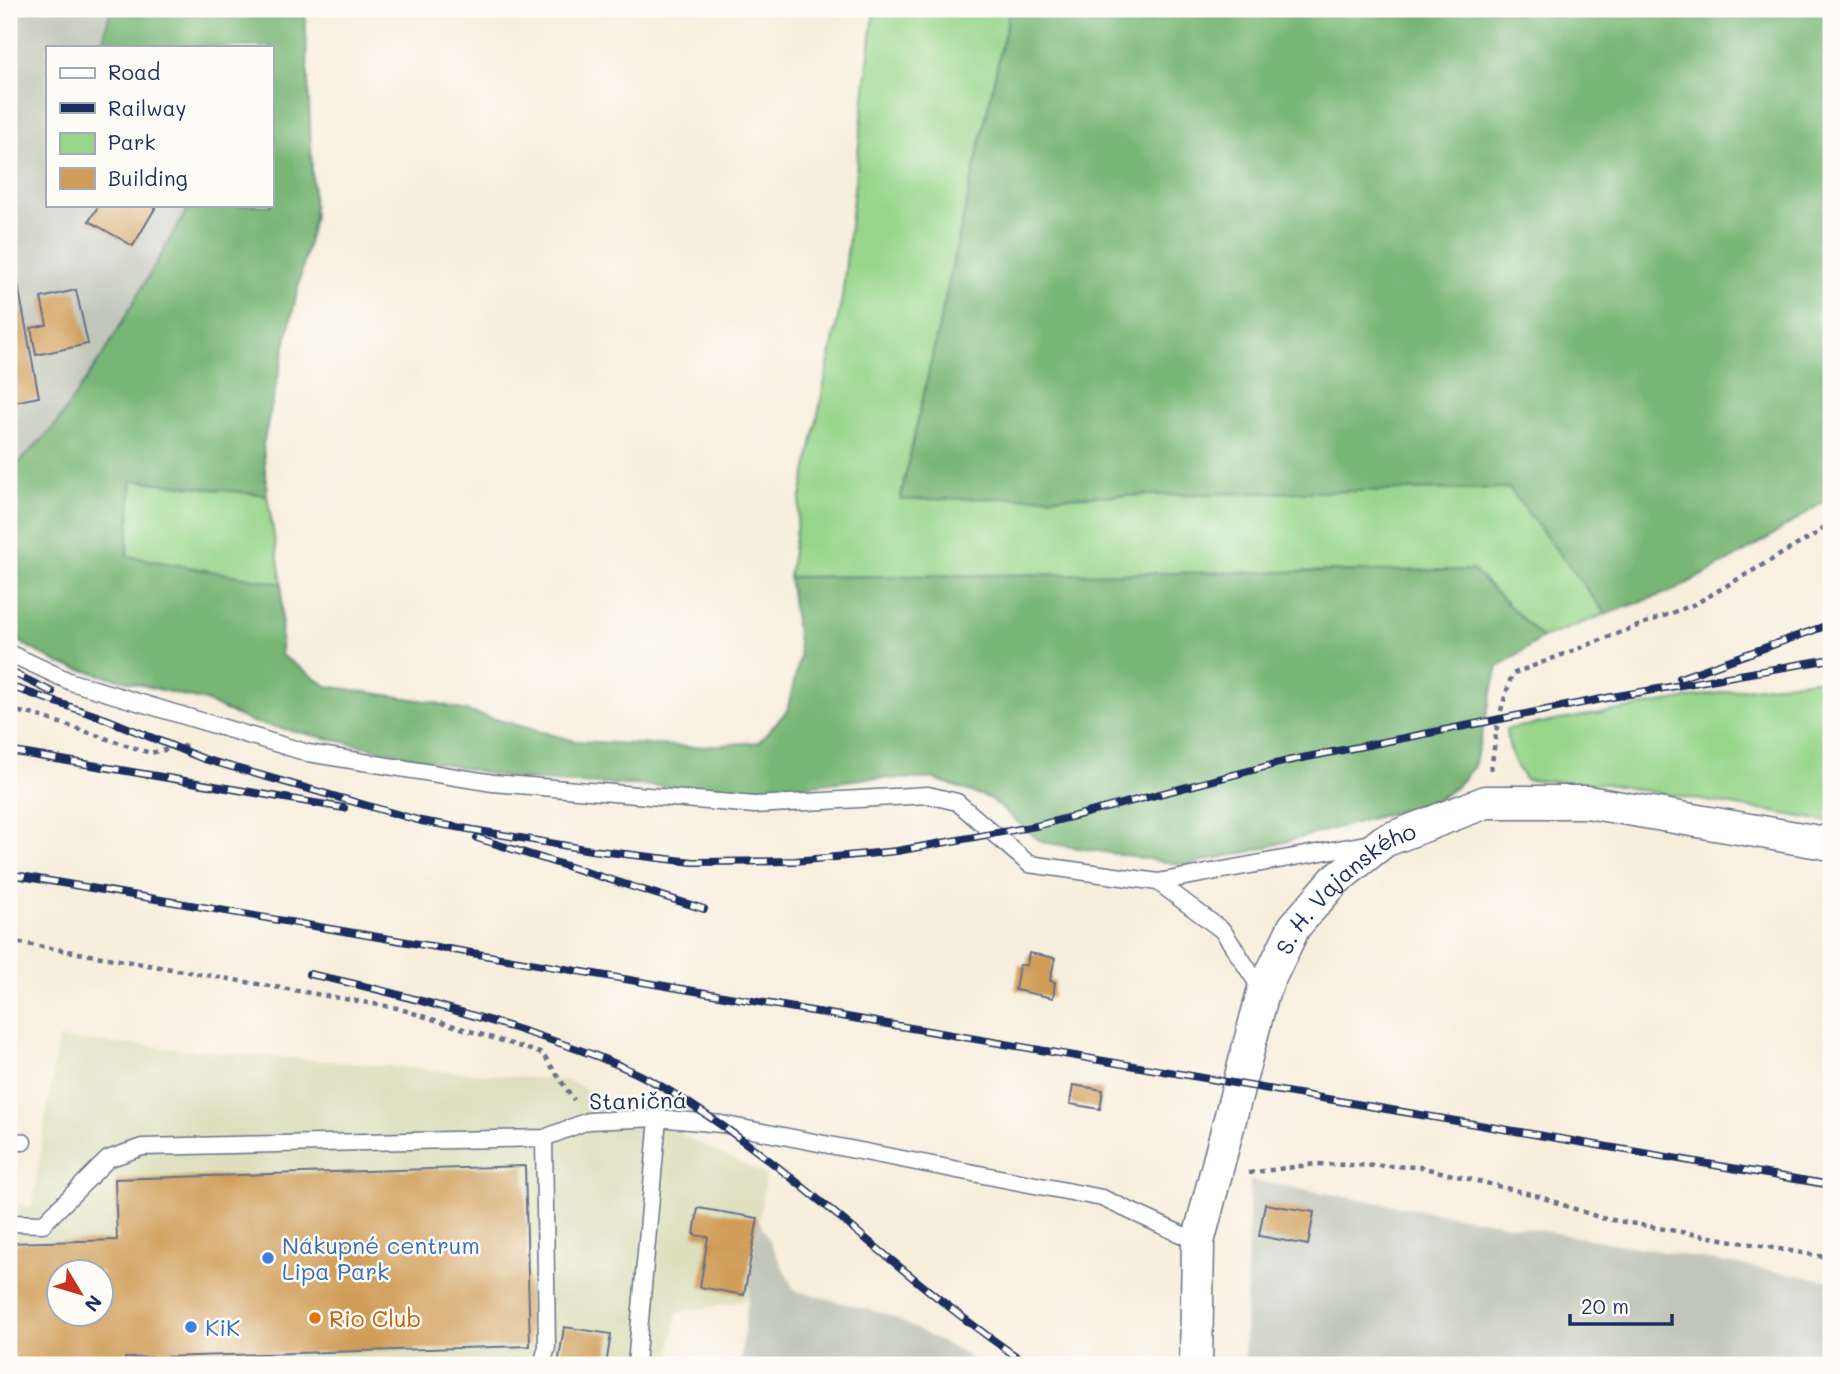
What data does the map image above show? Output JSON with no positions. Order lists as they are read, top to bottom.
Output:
{
  "streets": {
    "street": ["S. H. Vajanského"],
    "lane": ["Staničná"]
  },
  "crossings": [
    ["S. H. Vajanského", "Staničná"]
  ],
  "places": ["Nákupné centrum Lipa Park", "Rio Club", "KiK"],
  "legend": [
    "Road",
    "Railway",
    "Park",
    "Building"
  ],
  "scale_bar": "20 m",
  "north": "bottom right"
}
